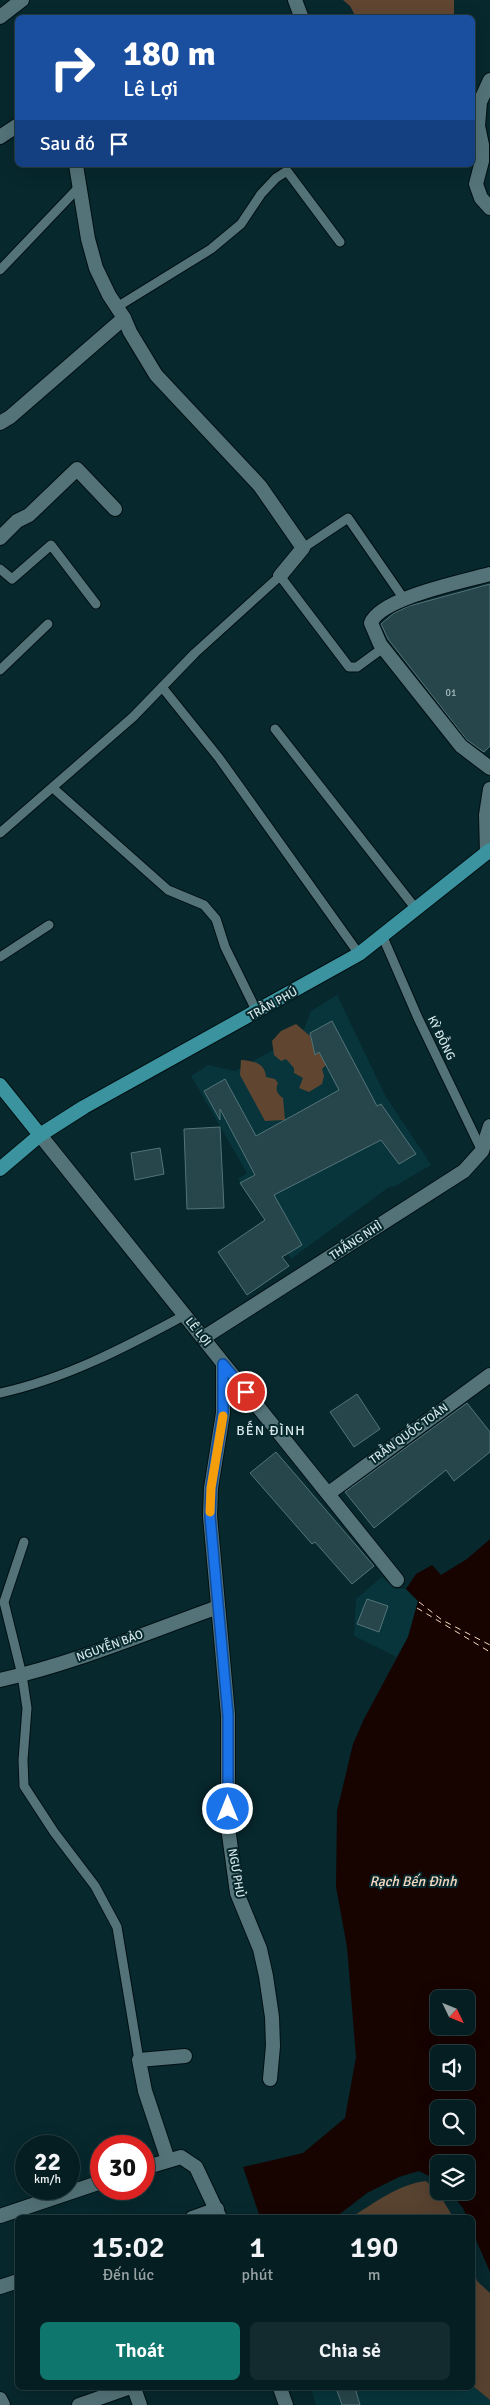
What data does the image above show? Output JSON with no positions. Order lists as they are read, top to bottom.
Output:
{
  "streets": {
    "main road": ["TRẦN PHÚ", "LÊ LỢI"],
    "street": [
      "THẮNG NHÌ",
      "TRẦN QUỐC TOẢN",
      "NGUYỄN BẢO",
      "NGƯ PHỦ"
    ],
    "lane": ["KỲ ĐỒNG"]
  },
  "crossings": [
    ["TRẦN PHÚ", "KỲ ĐỒNG"],
    ["TRẦN PHÚ", "LÊ LỢI"],
    ["KỲ ĐỒNG", "THẮNG NHÌ"],
    ["THẮNG NHÌ", "LÊ LỢI"],
    ["LÊ LỢI", "TRẦN QUỐC TOẢN"],
    ["LÊ LỢI", "NGƯ PHỦ"],
    ["NGUYỄN BẢO", "NGƯ PHỦ"]
  ],
  "districts": ["BẾN ĐÌNH"],
  "water": ["Rạch Bến Đình"],
  "house_numbers": ["01"],
  "north": "bottom right",
  "page": {
    "turn": ["180 m", "Lê Lợi"],
    "then": "Sau đó",
    "speed": "22 km/h",
    "limit": "30",
    "eta": [
      "15:02",
      "Đến lúc",
      "1",
      "phút",
      "190",
      "m"
    ],
    "buttons": ["Thoát", "Chia sẻ"]
  }
}
